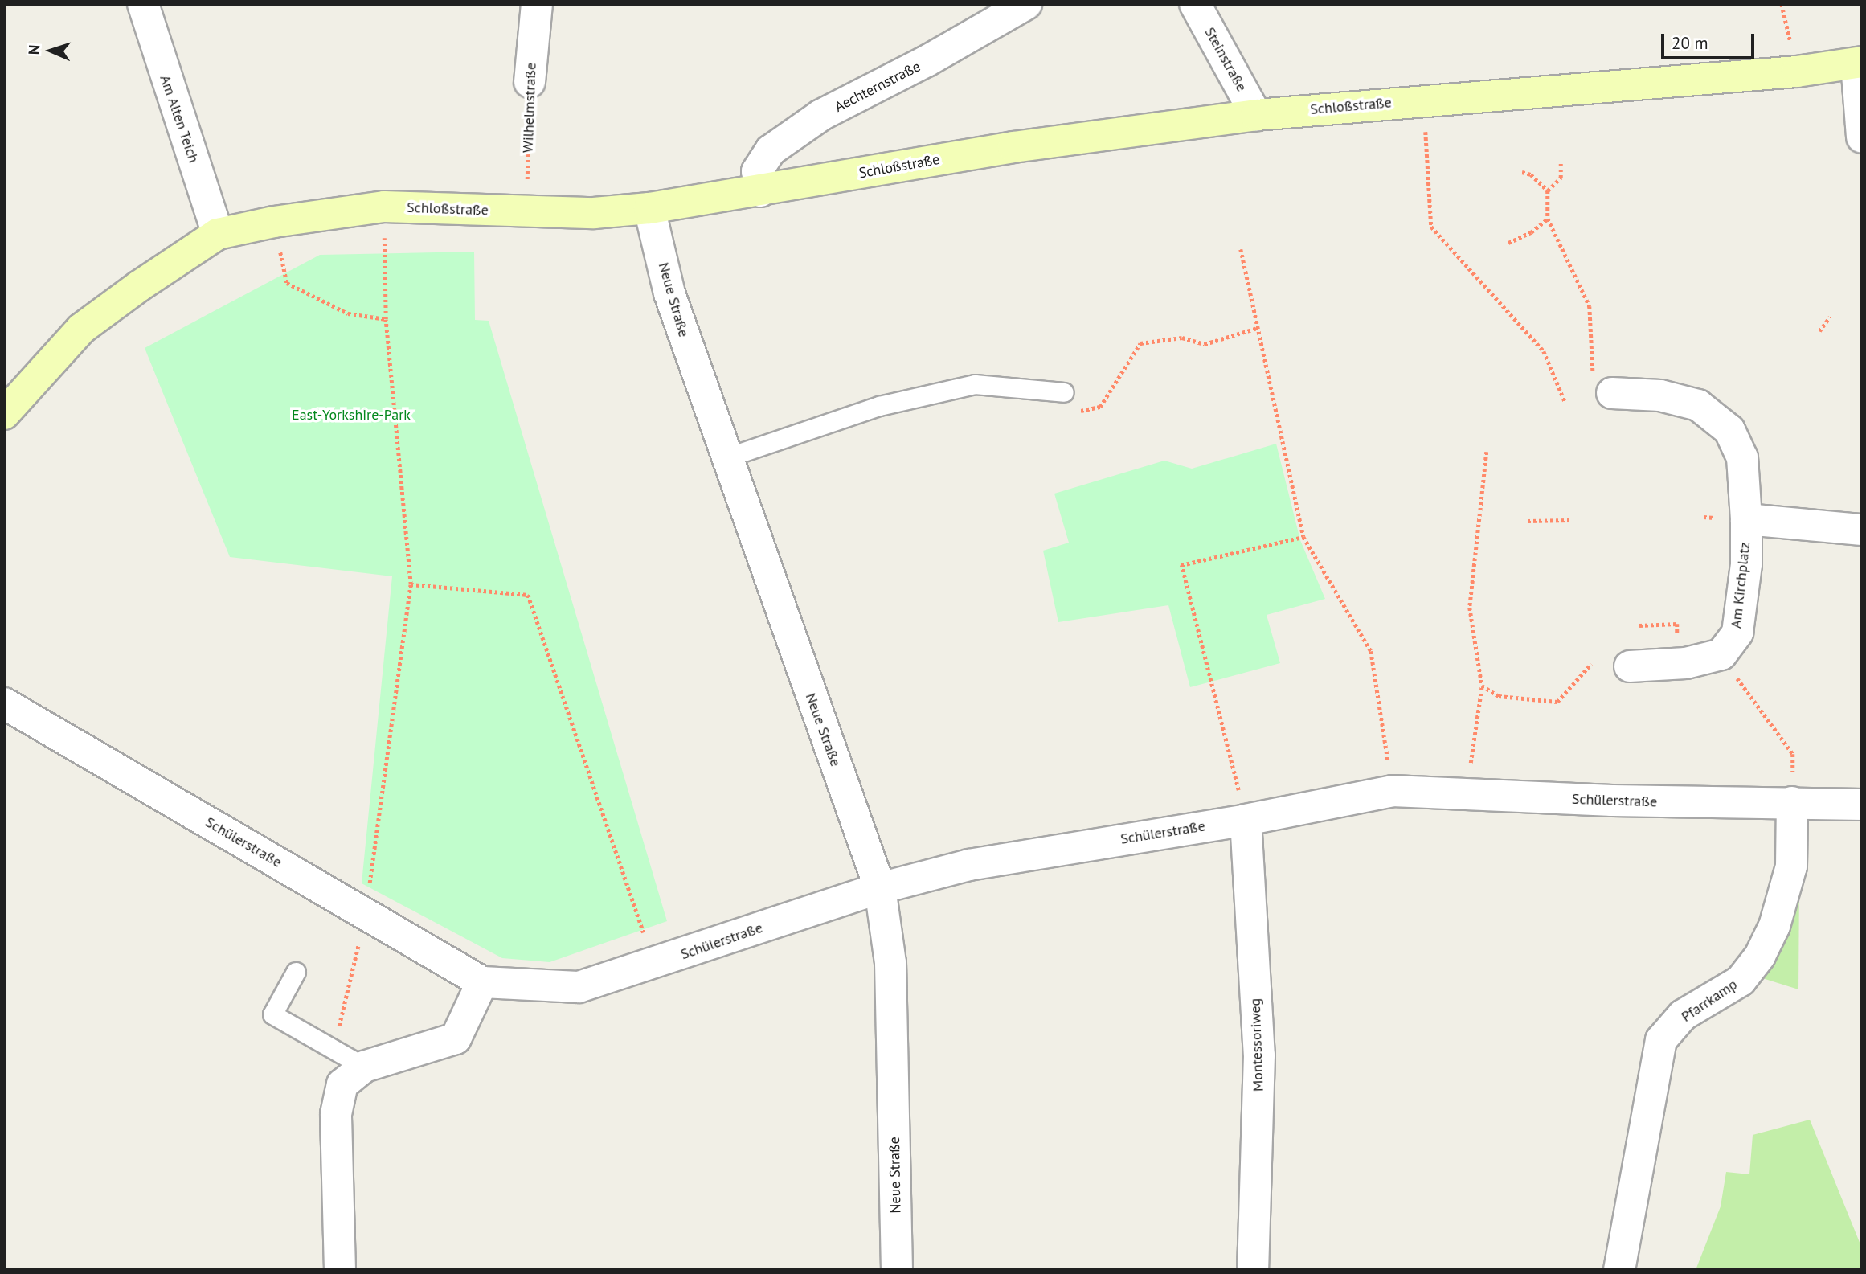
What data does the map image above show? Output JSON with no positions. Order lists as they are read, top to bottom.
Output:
{
  "streets": {
    "street": [
      "Steinstraße",
      "Aechternstraße",
      "Schloßstraße",
      "Wilhelmstraße",
      "Am Alten Teich",
      "Neue Straße",
      "Am Kirchplatz",
      "Schülerstraße",
      "Pfarrkamp",
      "Montessoriweg"
    ]
  },
  "crossings": [
    ["Steinstraße", "Schloßstraße"],
    ["Aechternstraße", "Schloßstraße"],
    ["Schloßstraße", "Wilhelmstraße"],
    ["Schloßstraße", "Am Alten Teich"],
    ["Schloßstraße", "Neue Straße"],
    ["Neue Straße", "Schülerstraße"],
    ["Schülerstraße", "Pfarrkamp"],
    ["Schülerstraße", "Montessoriweg"]
  ],
  "parks": ["East-Yorkshire-Park"],
  "scale_bar": "20 m",
  "north": "left"
}
